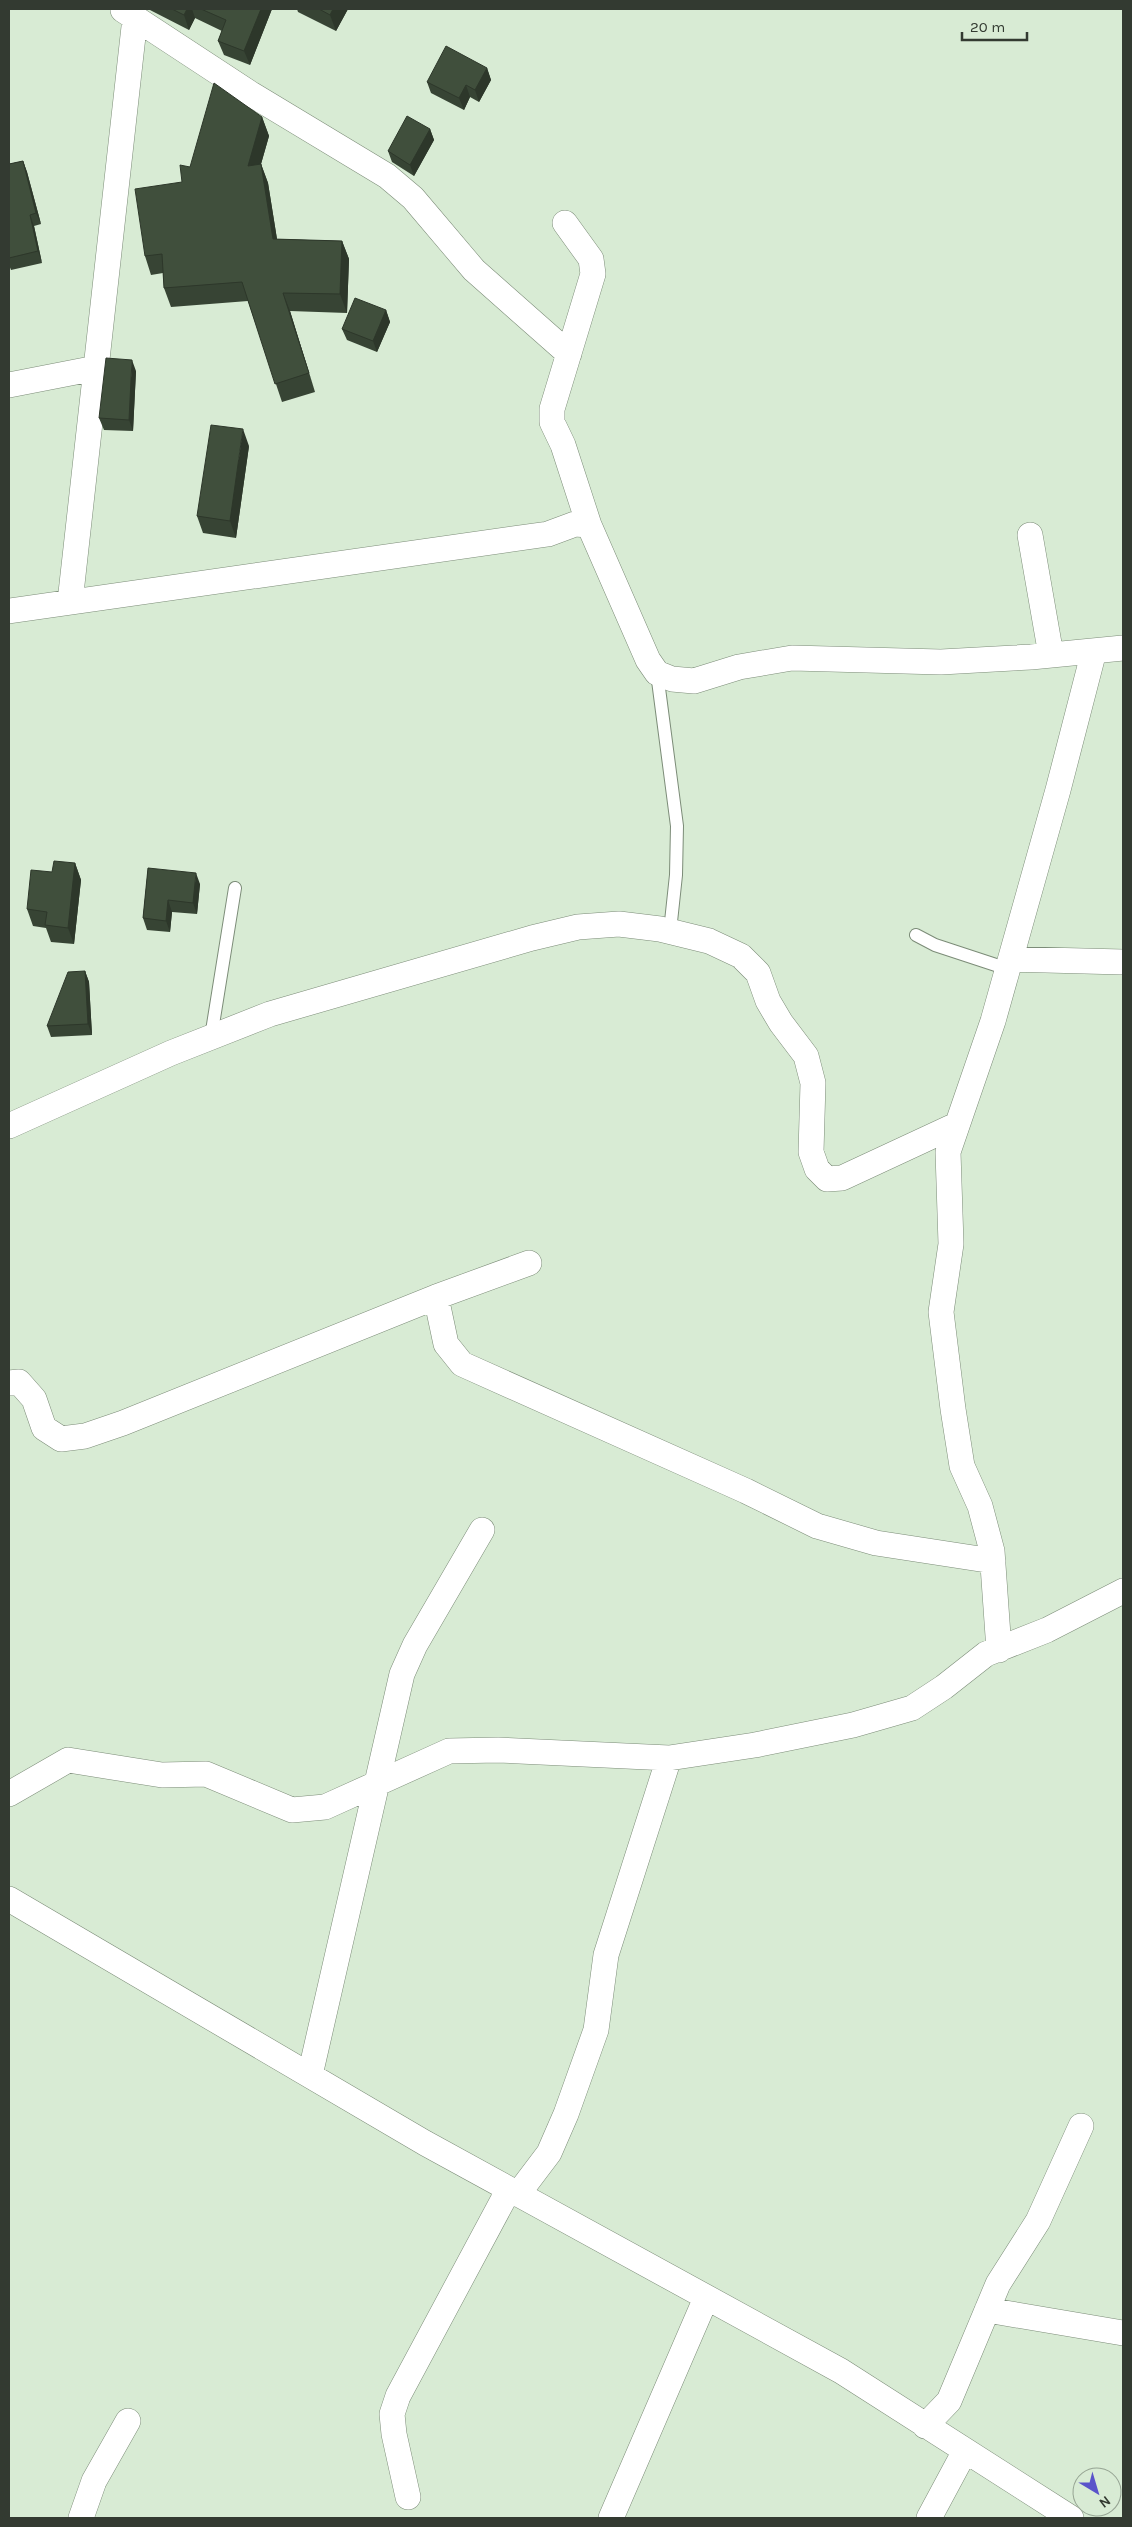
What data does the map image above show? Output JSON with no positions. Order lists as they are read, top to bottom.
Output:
{
  "scale_bar": "20 m",
  "north": "bottom right"
}
